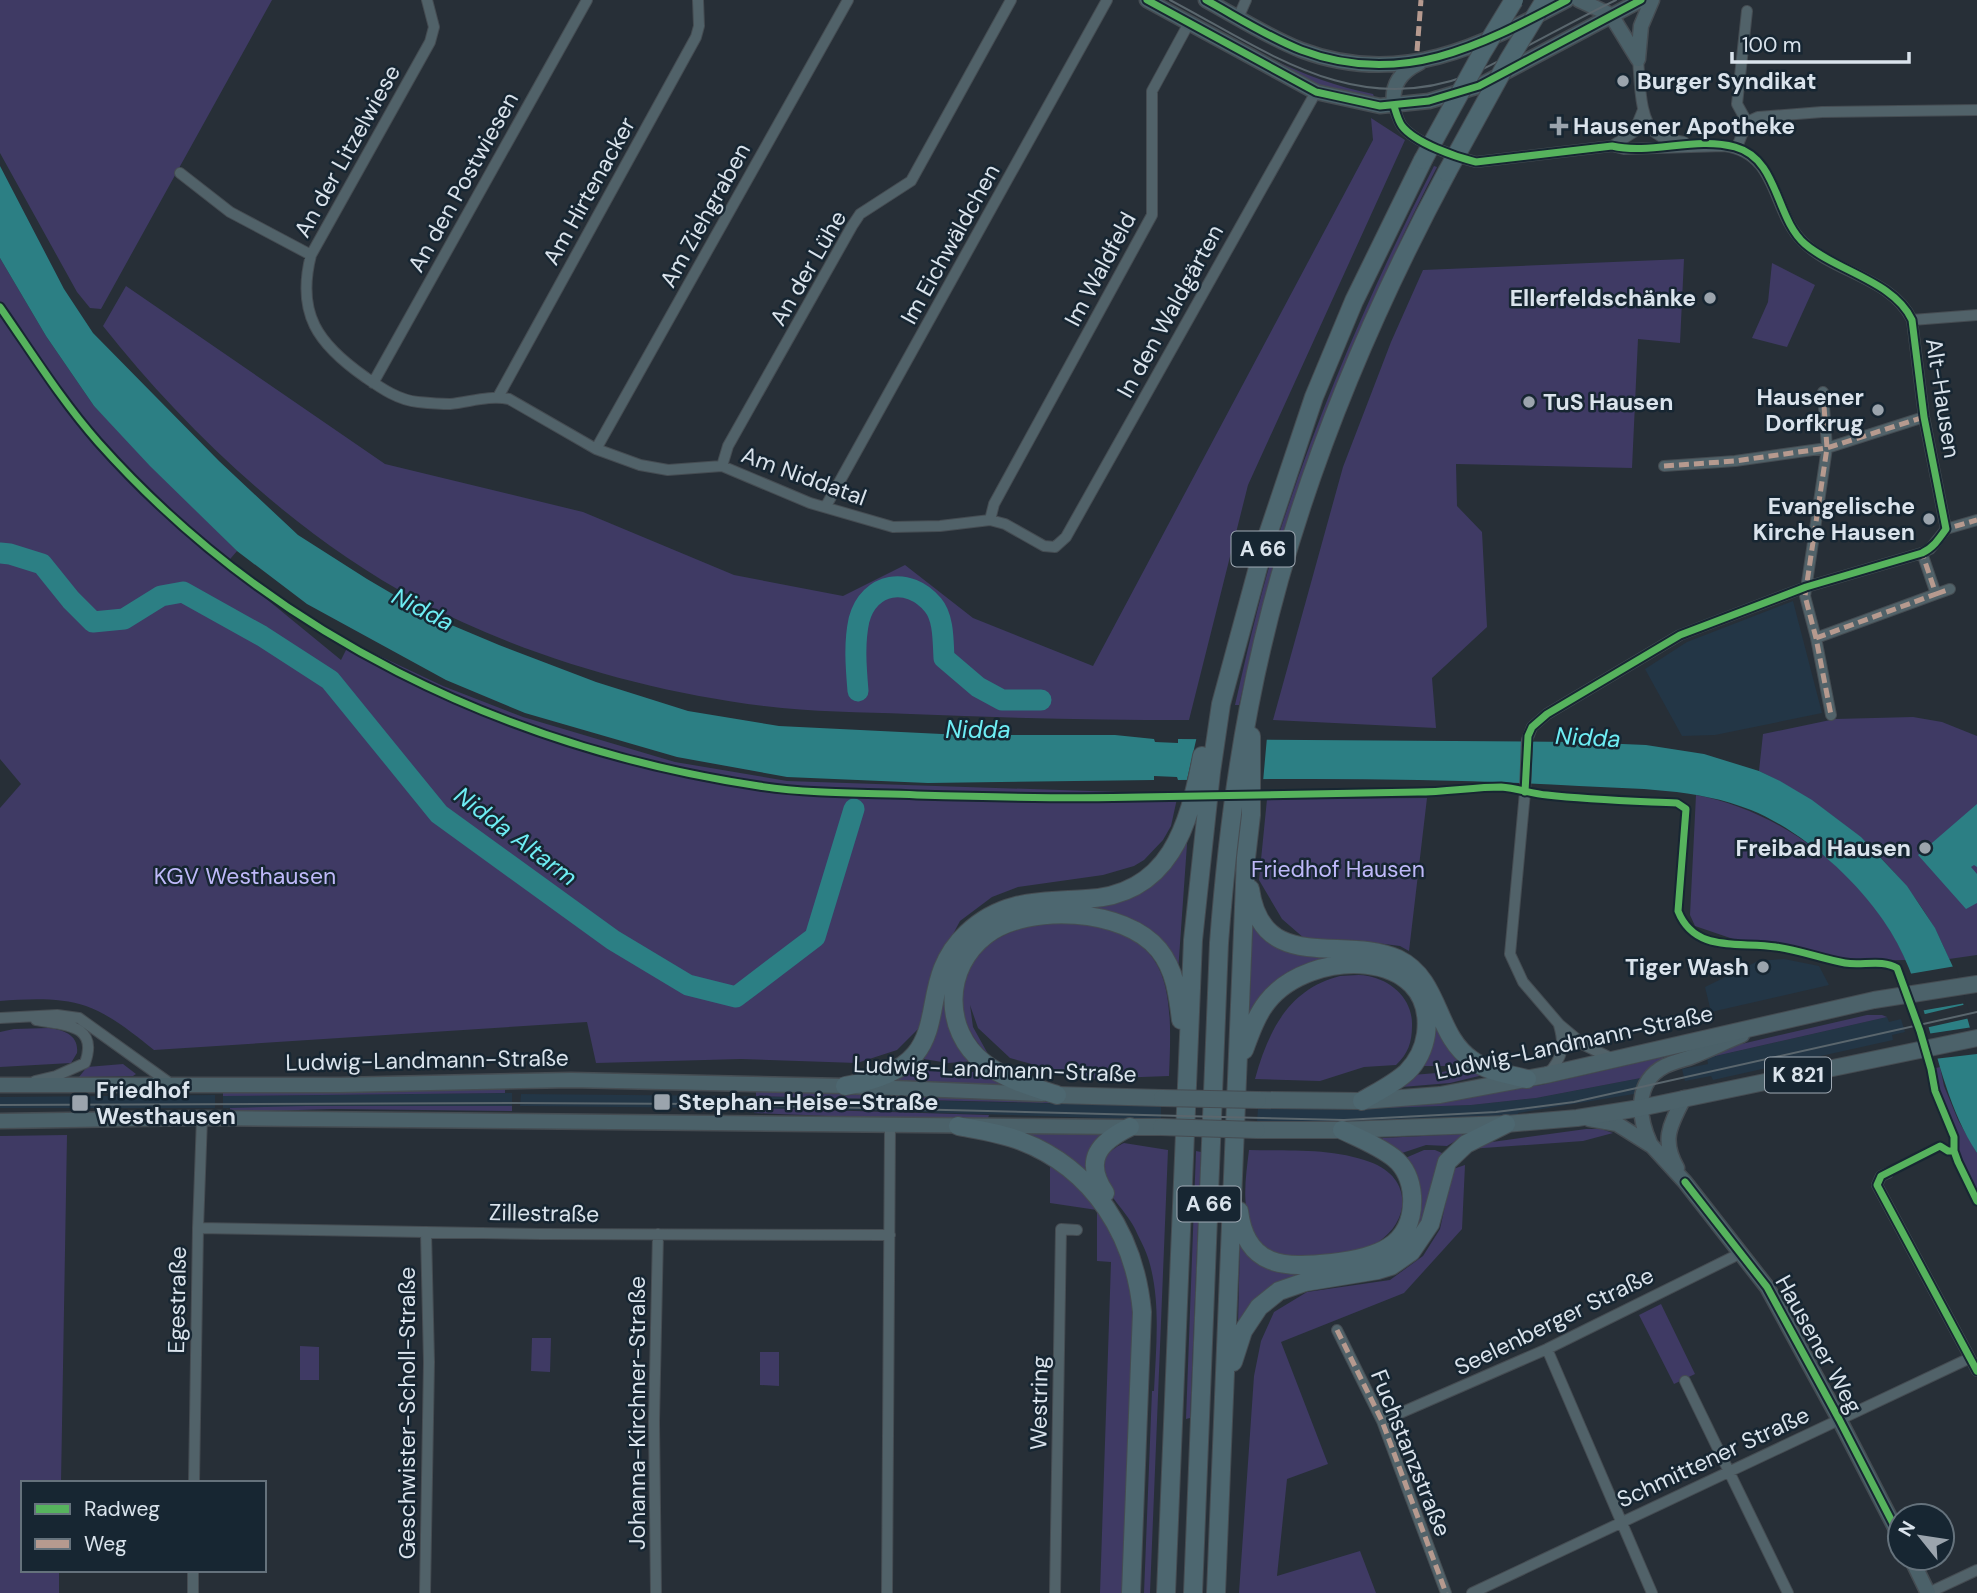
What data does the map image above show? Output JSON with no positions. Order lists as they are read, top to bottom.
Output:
{
  "streets": {
    "highway": ["A 66"],
    "main road": ["Ludwig-Landmann-Straße", "K 821", "Hausener Weg"],
    "street": [
      "An der Litzelwiese",
      "An den Postwiesen",
      "Am Hirtenacker",
      "Am Ziehgraben",
      "Im Eichwäldchen",
      "An der Lühe",
      "Im Waldfeld",
      "In den Waldgärten",
      "Alt-Hausen",
      "Am Niddatal",
      "Zillestraße",
      "Egestraße",
      "Seelenberger Straße",
      "Westring",
      "Geschwister-Scholl-Straße",
      "Johanna-Kirchner-Straße",
      "Fuchstanzstraße",
      "Schmittener Straße"
    ]
  },
  "crossings": [
    ["Am Hirtenacker", "Am Niddatal"],
    ["Am Ziehgraben", "Am Niddatal"],
    ["Im Eichwäldchen", "Am Niddatal"],
    ["An der Lühe", "Am Niddatal"],
    ["Im Waldfeld", "Am Niddatal"],
    ["In den Waldgärten", "Am Niddatal"],
    ["K 821", "Egestraße"],
    ["Zillestraße", "Egestraße"],
    ["Zillestraße", "Geschwister-Scholl-Straße"],
    ["Zillestraße", "Johanna-Kirchner-Straße"],
    ["Seelenberger Straße", "Hausener Weg"],
    ["Seelenberger Straße", "Fuchstanzstraße"],
    ["Hausener Weg", "Schmittener Straße"]
  ],
  "water": ["Nidda", "Nidda Altarm"],
  "parks": ["Friedhof Hausen", "KGV Westhausen"],
  "places": {
    "other": [
      "Burger Syndikat",
      "Ellerfeldschänke",
      "TuS Hausen",
      "Hausener Dorfkrug",
      "Evangelische Kirche Hausen",
      "Freibad Hausen",
      "Tiger Wash"
    ],
    "health": ["Hausener Apotheke"],
    "transit": ["Stephan-Heise-Straße", "Friedhof Westhausen"]
  },
  "legend": ["Radweg", "Weg"],
  "scale_bar": "100 m",
  "north": "top left"
}
